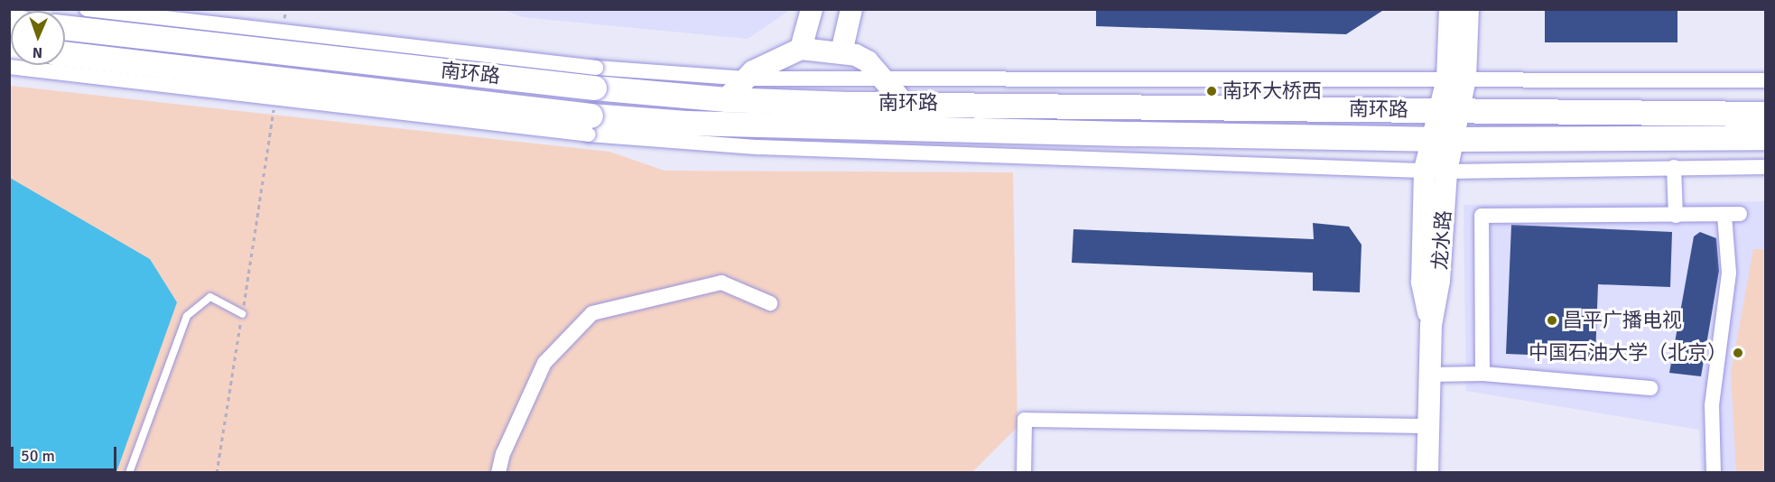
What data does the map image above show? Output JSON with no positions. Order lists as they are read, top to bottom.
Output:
{
  "streets": {
    "main road": ["南环路"],
    "street": ["龙水路"]
  },
  "crossings": [
    ["南环路", "龙水路"]
  ],
  "places": ["南环大桥西", "昌平广播电视", "中国石油大学（北京）"],
  "scale_bar": "50 m",
  "north": "bottom"
}
